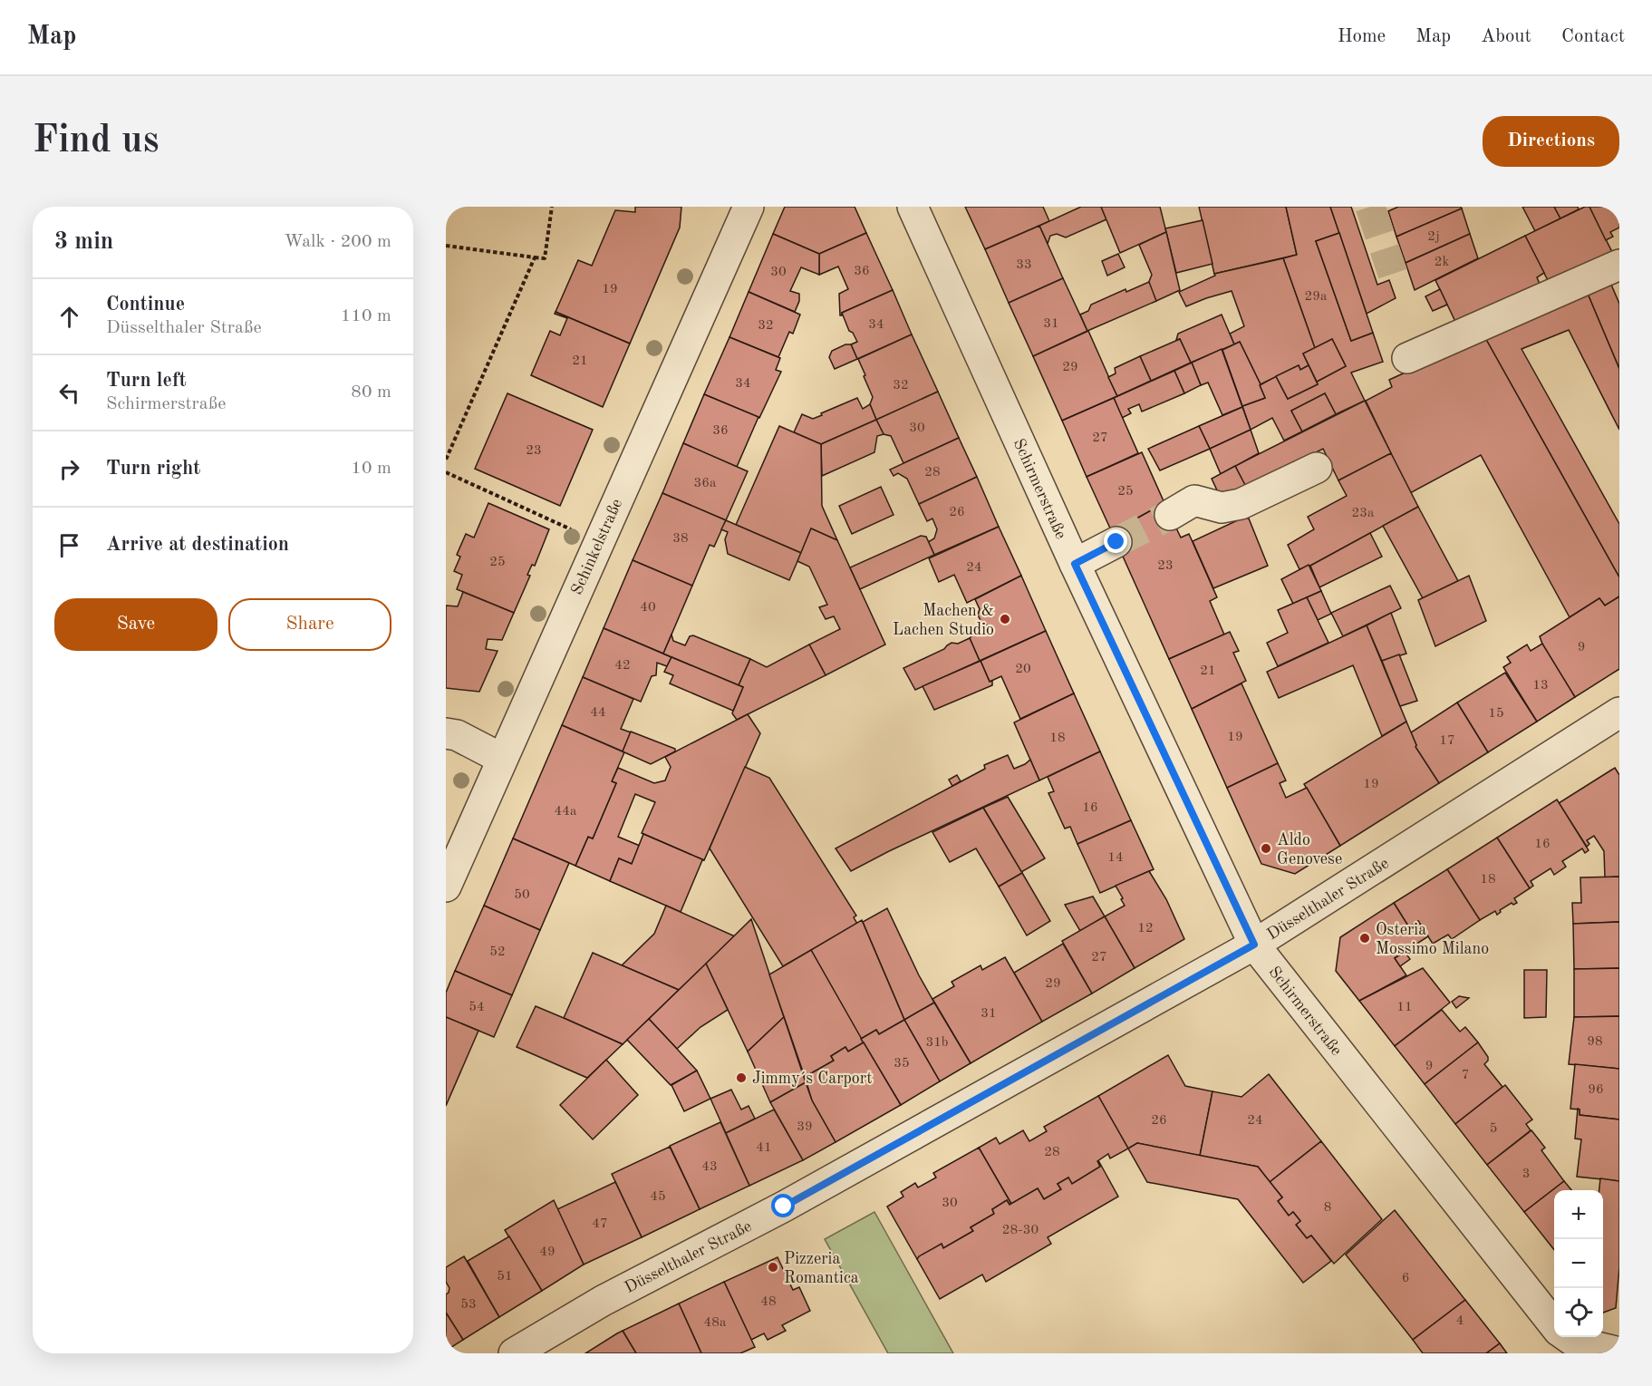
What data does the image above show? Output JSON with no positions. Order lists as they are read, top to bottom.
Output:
{
  "streets": {
    "street": ["Schirmerstraße", "Schinkelstraße", "Düsselthaler Straße"]
  },
  "crossings": [
    ["Schirmerstraße", "Düsselthaler Straße"]
  ],
  "places": [
    "Machen & Lachen Studio",
    "Aldo Genovese",
    "Osteria Mossimo Milano",
    "Jimmy´s Carport",
    "Pizzeria Romantica"
  ],
  "house_numbers": [
    "2j",
    "2k",
    "33",
    "36",
    "30",
    "19",
    "29a",
    "31",
    "34",
    "32",
    "21",
    "29",
    "34",
    "32",
    "30",
    "36",
    "27",
    "23",
    "28",
    "36a",
    "25",
    "26",
    "23a",
    "38",
    "25",
    "23",
    "24",
    "40",
    "9",
    "42",
    "20",
    "21",
    "13",
    "44",
    "15",
    "19",
    "18",
    "17",
    "19",
    "16",
    "44a",
    "16",
    "14",
    "18",
    "50",
    "12",
    "52",
    "27",
    "29",
    "54",
    "11",
    "31",
    "98",
    "31b",
    "35",
    "9",
    "7",
    "96",
    "26",
    "24",
    "39",
    "5",
    "41",
    "28",
    "43",
    "3",
    "45",
    "30",
    "8",
    "47",
    "28-30",
    "49",
    "51",
    "6",
    "48",
    "53",
    "4",
    "48a"
  ],
  "page": {
    "header": "Map",
    "nav": [
      "Home",
      "Map",
      "About",
      "Contact"
    ],
    "buttons": [
      "Directions",
      ["Save", "Share"]
    ],
    "title": "Find us",
    "heading": ["3 min", "Walk · 200 m"],
    "list": [
      ["Continue", "Düsselthaler Straße", "110 m"],
      ["Turn left", "Schirmerstraße", "80 m"],
      ["Turn right", "10 m"],
      "Arrive at destination"
    ],
    "map_buttons": ["+", "−"]
  }
}
